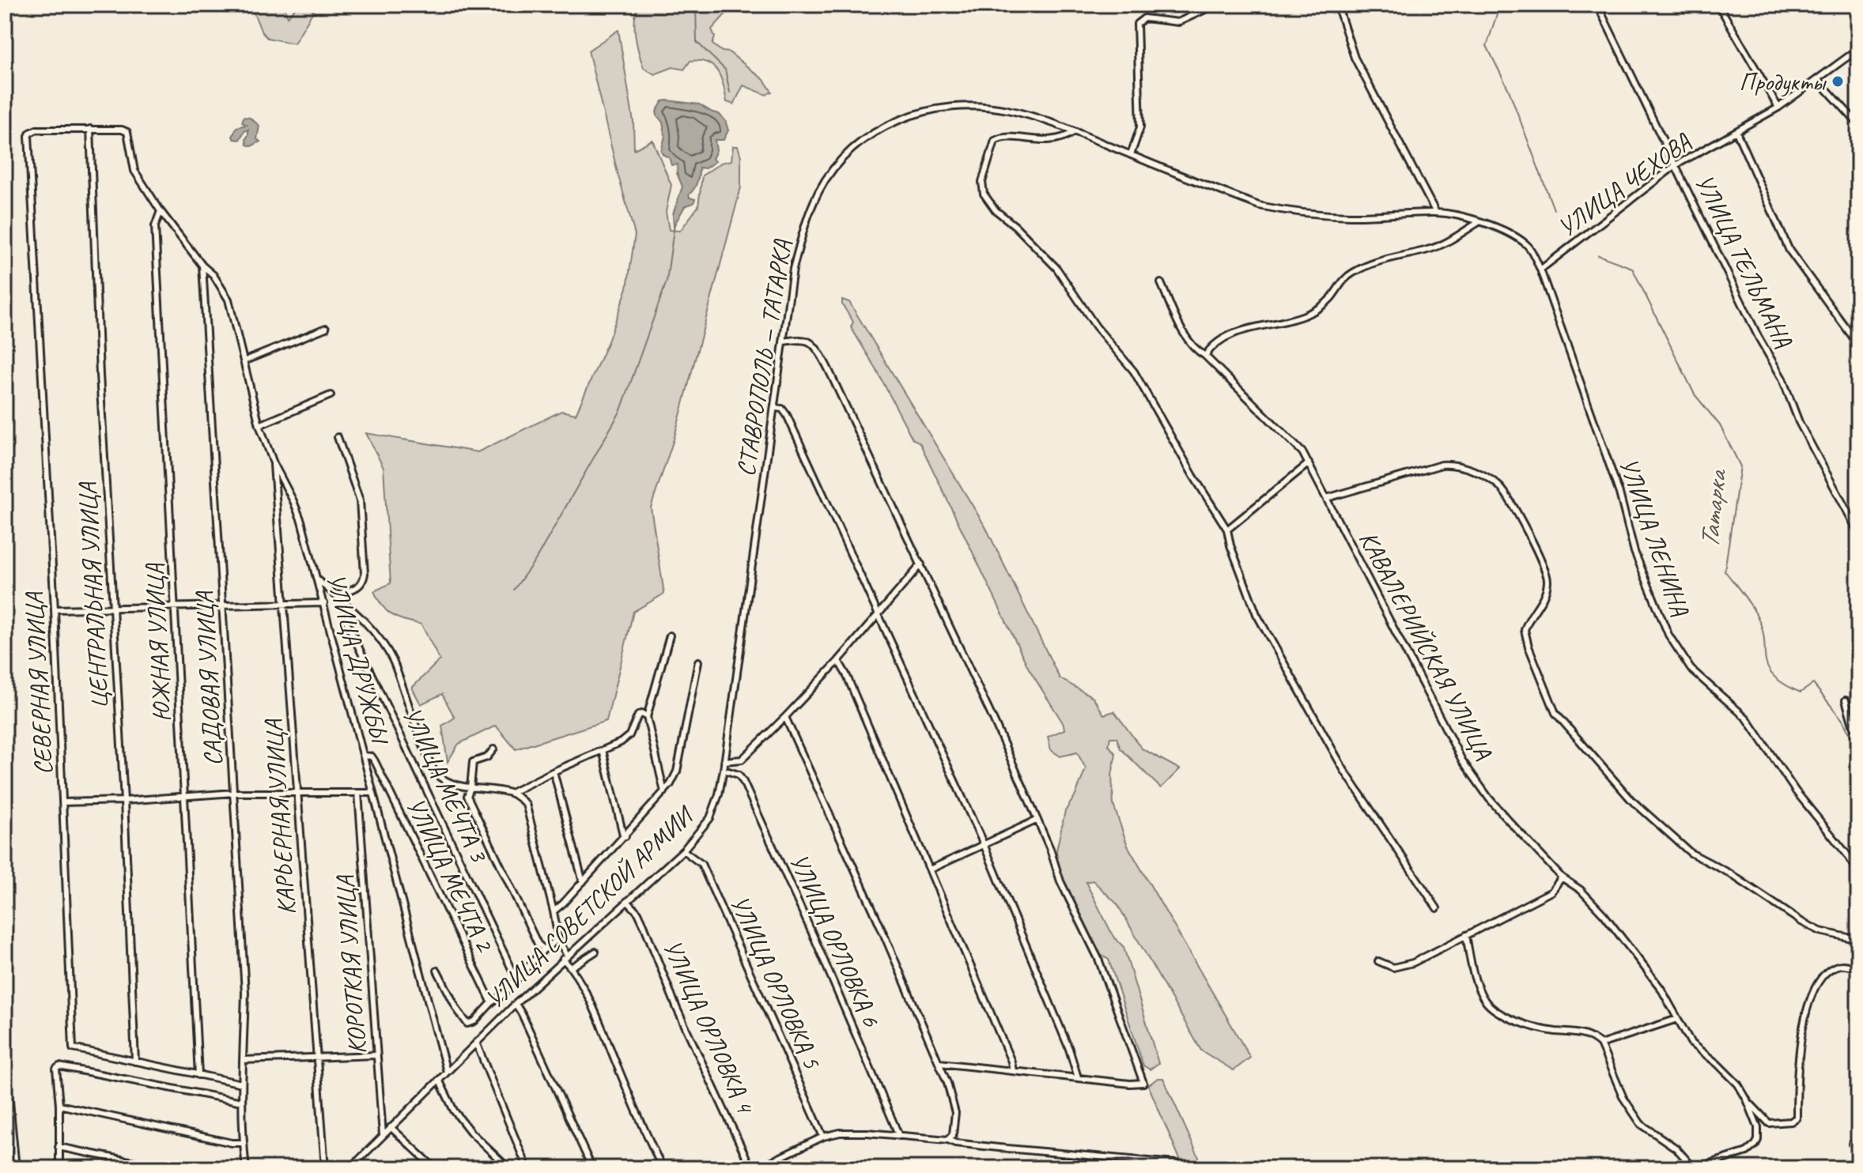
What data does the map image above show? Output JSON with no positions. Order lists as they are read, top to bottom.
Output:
{
  "streets": {
    "street": [
      "УЛИЦА ЧЕХОВА",
      "УЛИЦА ТЕЛЬМАНА",
      "СТАВРОПОЛЬ — ТАТАРКА",
      "УЛИЦА ЛЕНИНА",
      "ЦЕНТРАЛЬНАЯ УЛИЦА",
      "ЮЖНАЯ УЛИЦА",
      "КАВАЛЕРИЙСКАЯ УЛИЦА",
      "УЛИЦА ДРУЖБЫ",
      "САДОВАЯ УЛИЦА",
      "СЕВЕРНАЯ УЛИЦА",
      "УЛИЦА МЕЧТА 3",
      "КАРЬЕРНАЯ УЛИЦА",
      "УЛИЦА МЕЧТА 2",
      "УЛИЦА СОВЕТСКОЙ АРМИИ",
      "УЛИЦА ОРЛОВКА 6",
      "КОРОТКАЯ УЛИЦА",
      "УЛИЦА ОРЛОВКА 5",
      "УЛИЦА ОРЛОВКА 4"
    ]
  },
  "crossings": [
    ["УЛИЦА ЧЕХОВА", "УЛИЦА ТЕЛЬМАНА"],
    ["УЛИЦА ЧЕХОВА", "УЛИЦА ЛЕНИНА"],
    ["СТАВРОПОЛЬ — ТАТАРКА", "УЛИЦА ЛЕНИНА"],
    ["СТАВРОПОЛЬ — ТАТАРКА", "УЛИЦА СОВЕТСКОЙ АРМИИ"],
    ["ЦЕНТРАЛЬНАЯ УЛИЦА", "СЕВЕРНАЯ УЛИЦА"],
    ["ЮЖНАЯ УЛИЦА", "СЕВЕРНАЯ УЛИЦА"],
    ["УЛИЦА ДРУЖБЫ", "САДОВАЯ УЛИЦА"],
    ["УЛИЦА ДРУЖБЫ", "КАРЬЕРНАЯ УЛИЦА"],
    ["УЛИЦА ДРУЖБЫ", "УЛИЦА МЕЧТА 2"],
    ["УЛИЦА ДРУЖБЫ", "УЛИЦА СОВЕТСКОЙ АРМИИ"],
    ["САДОВАЯ УЛИЦА", "СЕВЕРНАЯ УЛИЦА"],
    ["УЛИЦА МЕЧТА 3", "УЛИЦА МЕЧТА 2"],
    ["УЛИЦА СОВЕТСКОЙ АРМИИ", "КОРОТКАЯ УЛИЦА"],
    ["УЛИЦА СОВЕТСКОЙ АРМИИ", "УЛИЦА ОРЛОВКА 5"],
    ["УЛИЦА СОВЕТСКОЙ АРМИИ", "УЛИЦА ОРЛОВКА 4"]
  ],
  "water": ["Татарка"],
  "places": ["Продукты"]
}
